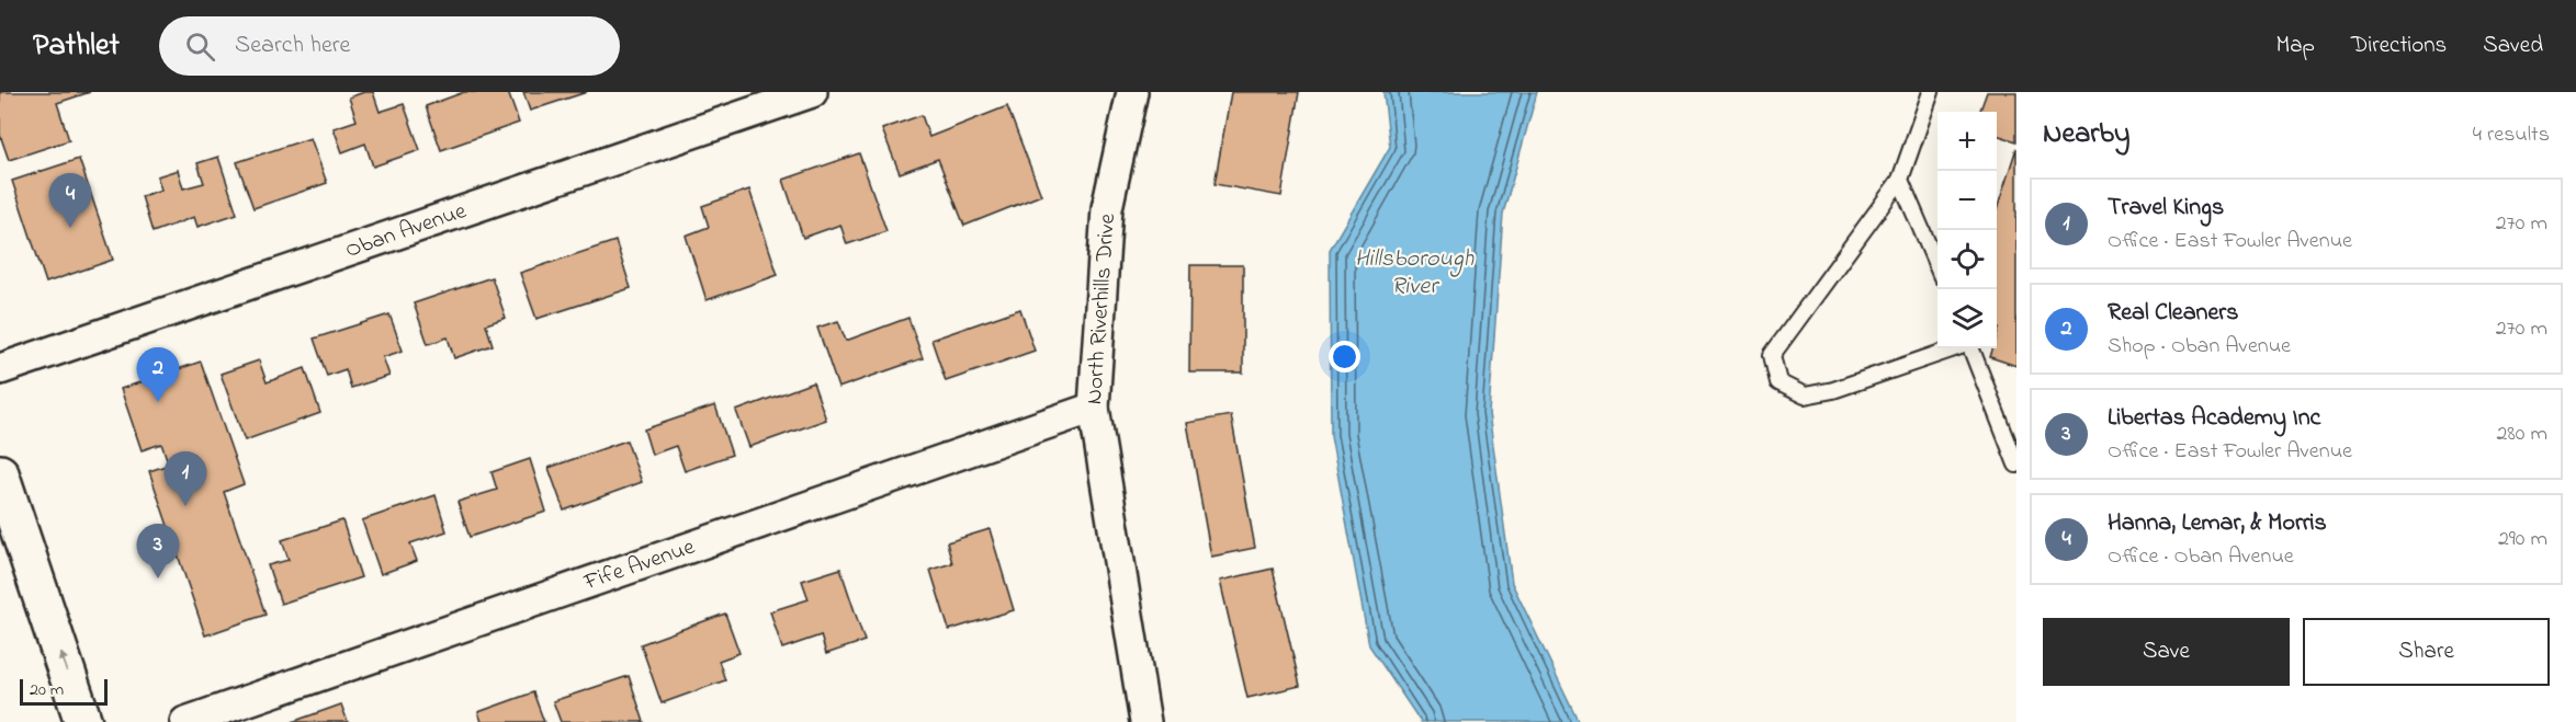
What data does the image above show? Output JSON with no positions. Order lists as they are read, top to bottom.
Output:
{
  "streets": {
    "street": ["Oban Avenue", "North Riverhills Drive", "Fife Avenue"]
  },
  "crossings": [
    ["North Riverhills Drive", "Fife Avenue"]
  ],
  "water": ["Hillsborough River"],
  "scale_bar": "20 m",
  "page": {
    "header": "Pathlet",
    "search": "Search here",
    "nav": ["Map", "Directions", "Saved"],
    "heading": ["Nearby", "4 results"],
    "map_buttons": ["+", "−"],
    "pins": [
      "4",
      "2",
      "1",
      "3"
    ],
    "list": [
      {
        "mark": "1",
        "name": "Travel Kings",
        "note": "Office · East Fowler Avenue",
        "value": "270 m"
      },
      {
        "mark": "2",
        "name": "Real Cleaners",
        "note": "Shop · Oban Avenue",
        "value": "270 m"
      },
      {
        "mark": "3",
        "name": "Libertas Academy Inc",
        "note": "Office · East Fowler Avenue",
        "value": "280 m"
      },
      {
        "mark": "4",
        "name": "Hanna, Lemar, & Morris",
        "note": "Office · Oban Avenue",
        "value": "290 m"
      }
    ],
    "buttons": ["Save", "Share"],
    "scale": "20 m"
  }
}
